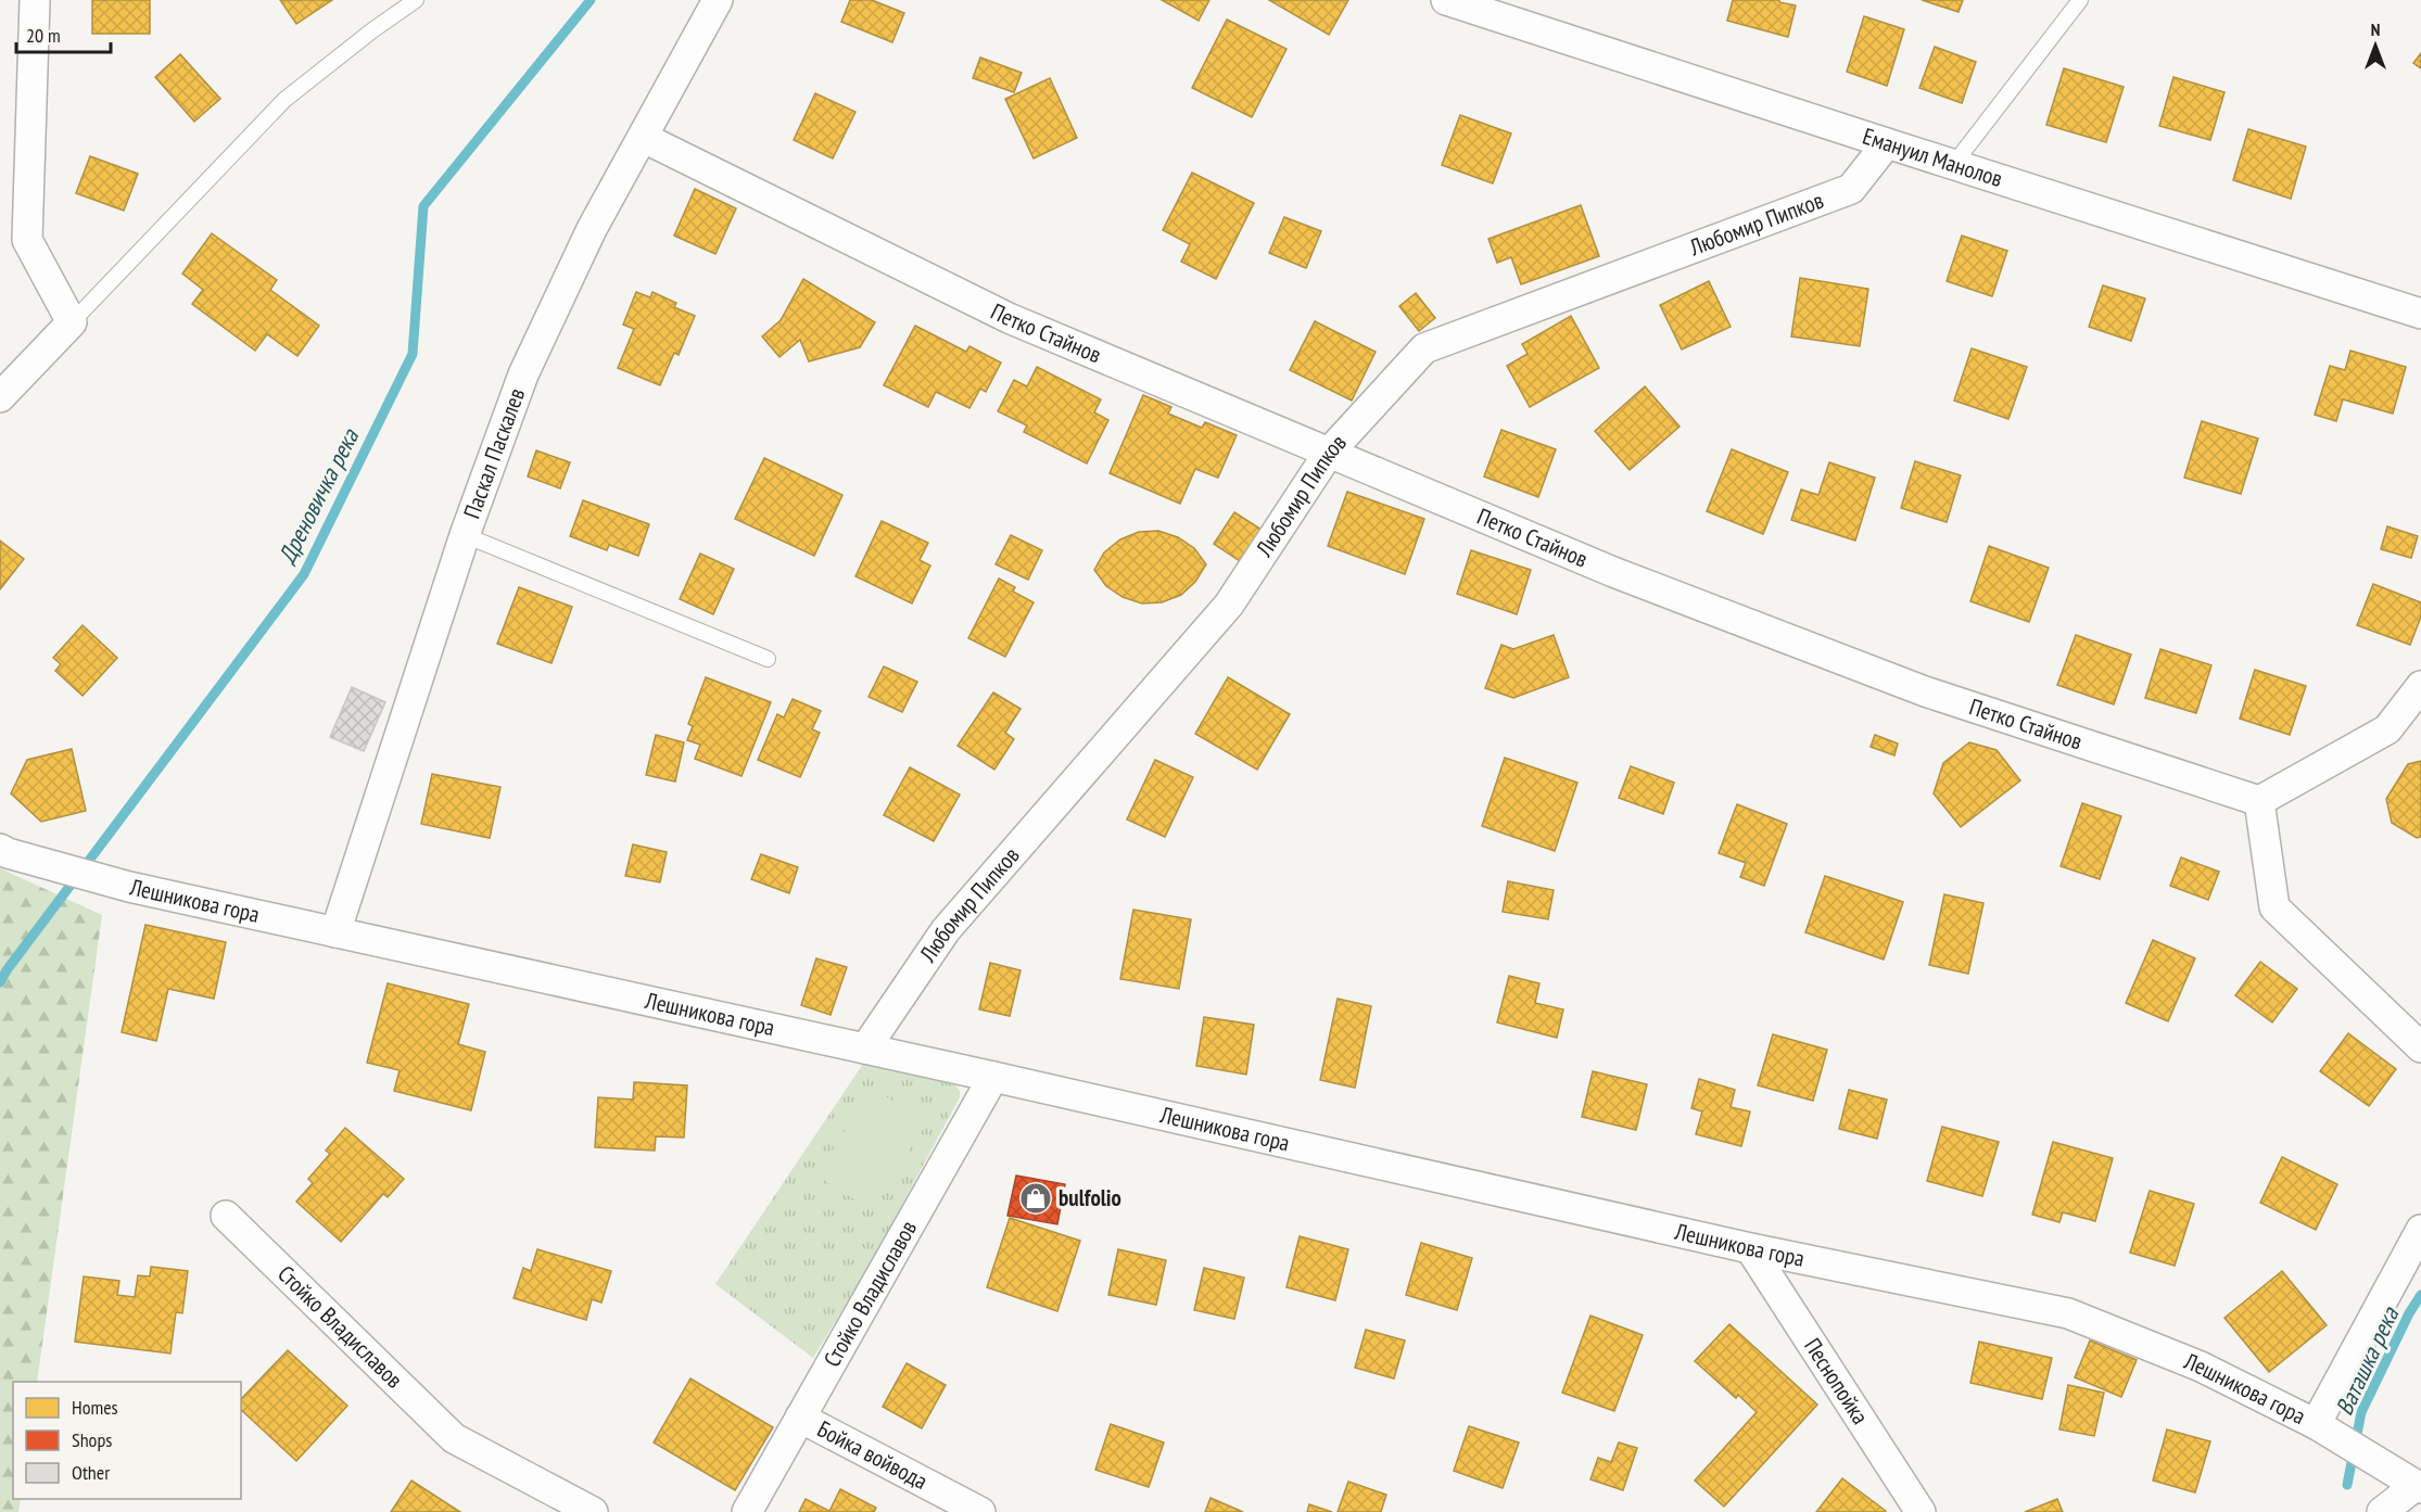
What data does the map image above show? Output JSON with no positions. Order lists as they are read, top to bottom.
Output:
{
  "streets": {
    "street": [
      "Емануил Манолов",
      "Любомир Пипков",
      "Петко Стайнов",
      "Паскал Паскалев",
      "Лешникова гора",
      "Стойко Владиславов",
      "Песнопойка",
      "Бойка войвода"
    ]
  },
  "crossings": [
    ["Емануил Манолов", "Любомир Пипков"],
    ["Любомир Пипков", "Петко Стайнов"],
    ["Любомир Пипков", "Лешникова гора"],
    ["Петко Стайнов", "Паскал Паскалев"],
    ["Паскал Паскалев", "Лешникова гора"],
    ["Лешникова гора", "Стойко Владиславов"],
    ["Лешникова гора", "Песнопойка"],
    ["Стойко Владиславов", "Бойка войвода"]
  ],
  "water": ["Дреновичка река", "Ваташка река"],
  "places": {
    "shop": ["bulfolio"]
  },
  "legend": ["Homes", "Shops", "Other"],
  "scale_bar": "20 m",
  "north": "top"
}
